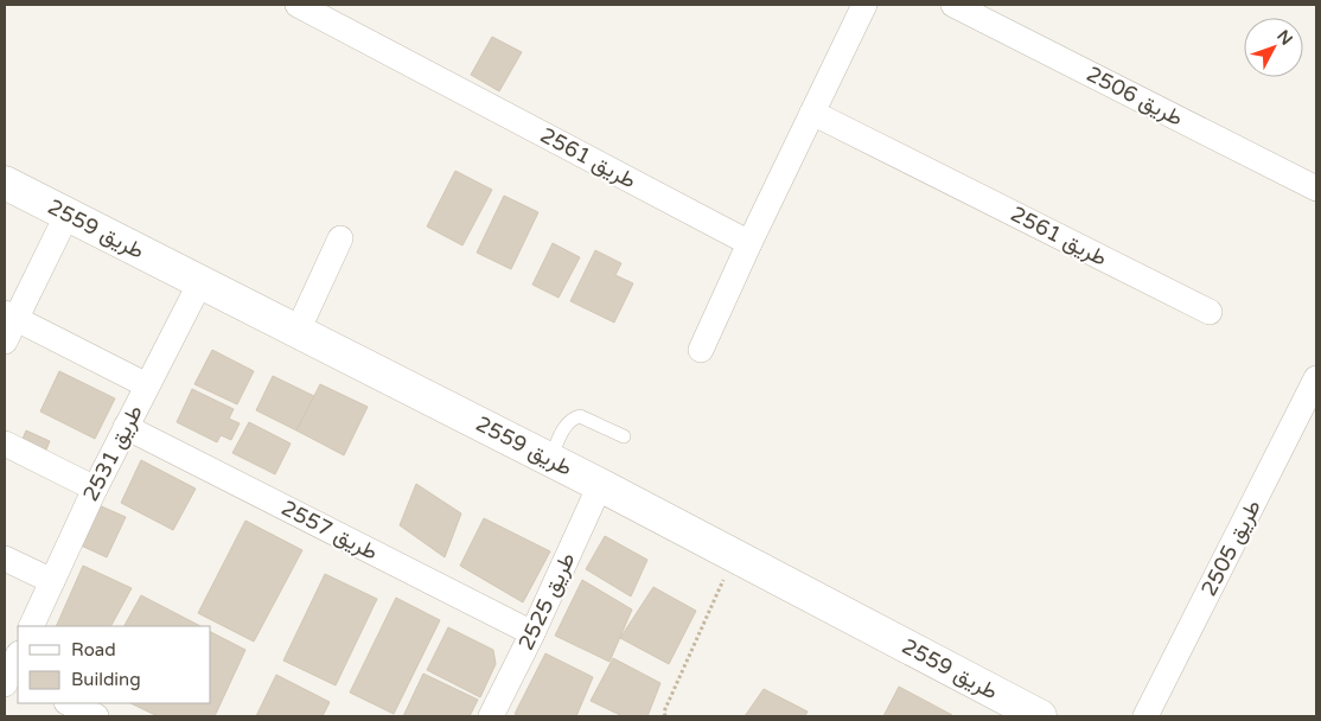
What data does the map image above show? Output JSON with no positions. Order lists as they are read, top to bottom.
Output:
{
  "streets": {
    "street": [
      "طريق 2506",
      "طريق 2561",
      "طريق 2559",
      "طريق 2531",
      "طريق 2557",
      "طريق 2505",
      "طريق 2525"
    ]
  },
  "crossings": [
    ["طريق 2559", "طريق 2531"],
    ["طريق 2559", "طريق 2525"],
    ["طريق 2531", "طريق 2557"],
    ["طريق 2557", "طريق 2525"]
  ],
  "legend": ["Road", "Building"],
  "north": "top right"
}
